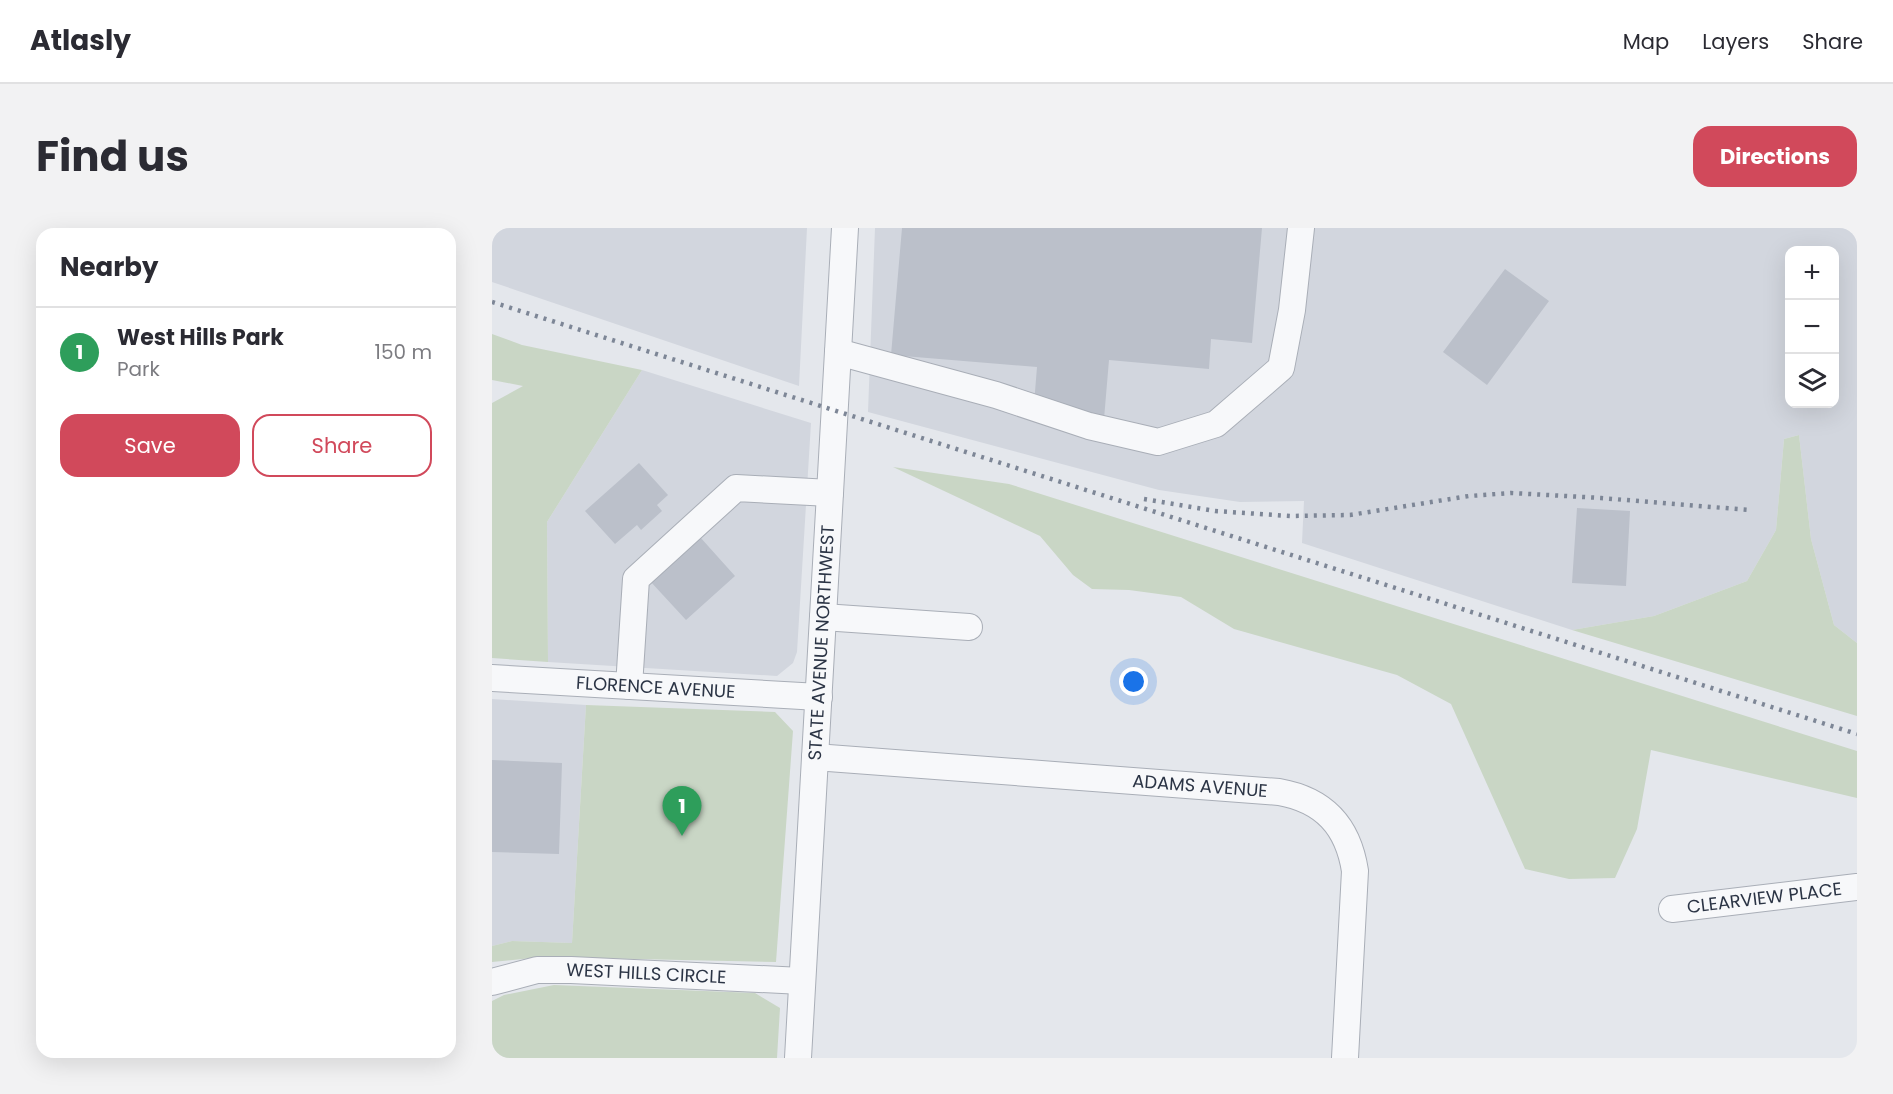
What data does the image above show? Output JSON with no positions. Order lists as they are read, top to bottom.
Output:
{
  "streets": {
    "street": [
      "STATE AVENUE NORTHWEST",
      "FLORENCE AVENUE",
      "ADAMS AVENUE",
      "CLEARVIEW PLACE",
      "WEST HILLS CIRCLE"
    ]
  },
  "crossings": [
    ["STATE AVENUE NORTHWEST", "FLORENCE AVENUE"],
    ["STATE AVENUE NORTHWEST", "ADAMS AVENUE"],
    ["STATE AVENUE NORTHWEST", "WEST HILLS CIRCLE"]
  ],
  "page": {
    "header": "Atlasly",
    "nav": ["Map", "Layers", "Share"],
    "title": "Find us",
    "buttons": [
      "Directions",
      ["Save", "Share"]
    ],
    "heading": "Nearby",
    "map_buttons": ["+", "−"],
    "list": [
      {
        "mark": "1",
        "name": "West Hills Park",
        "note": "Park",
        "value": "150 m"
      }
    ],
    "pins": "1"
  }
}
